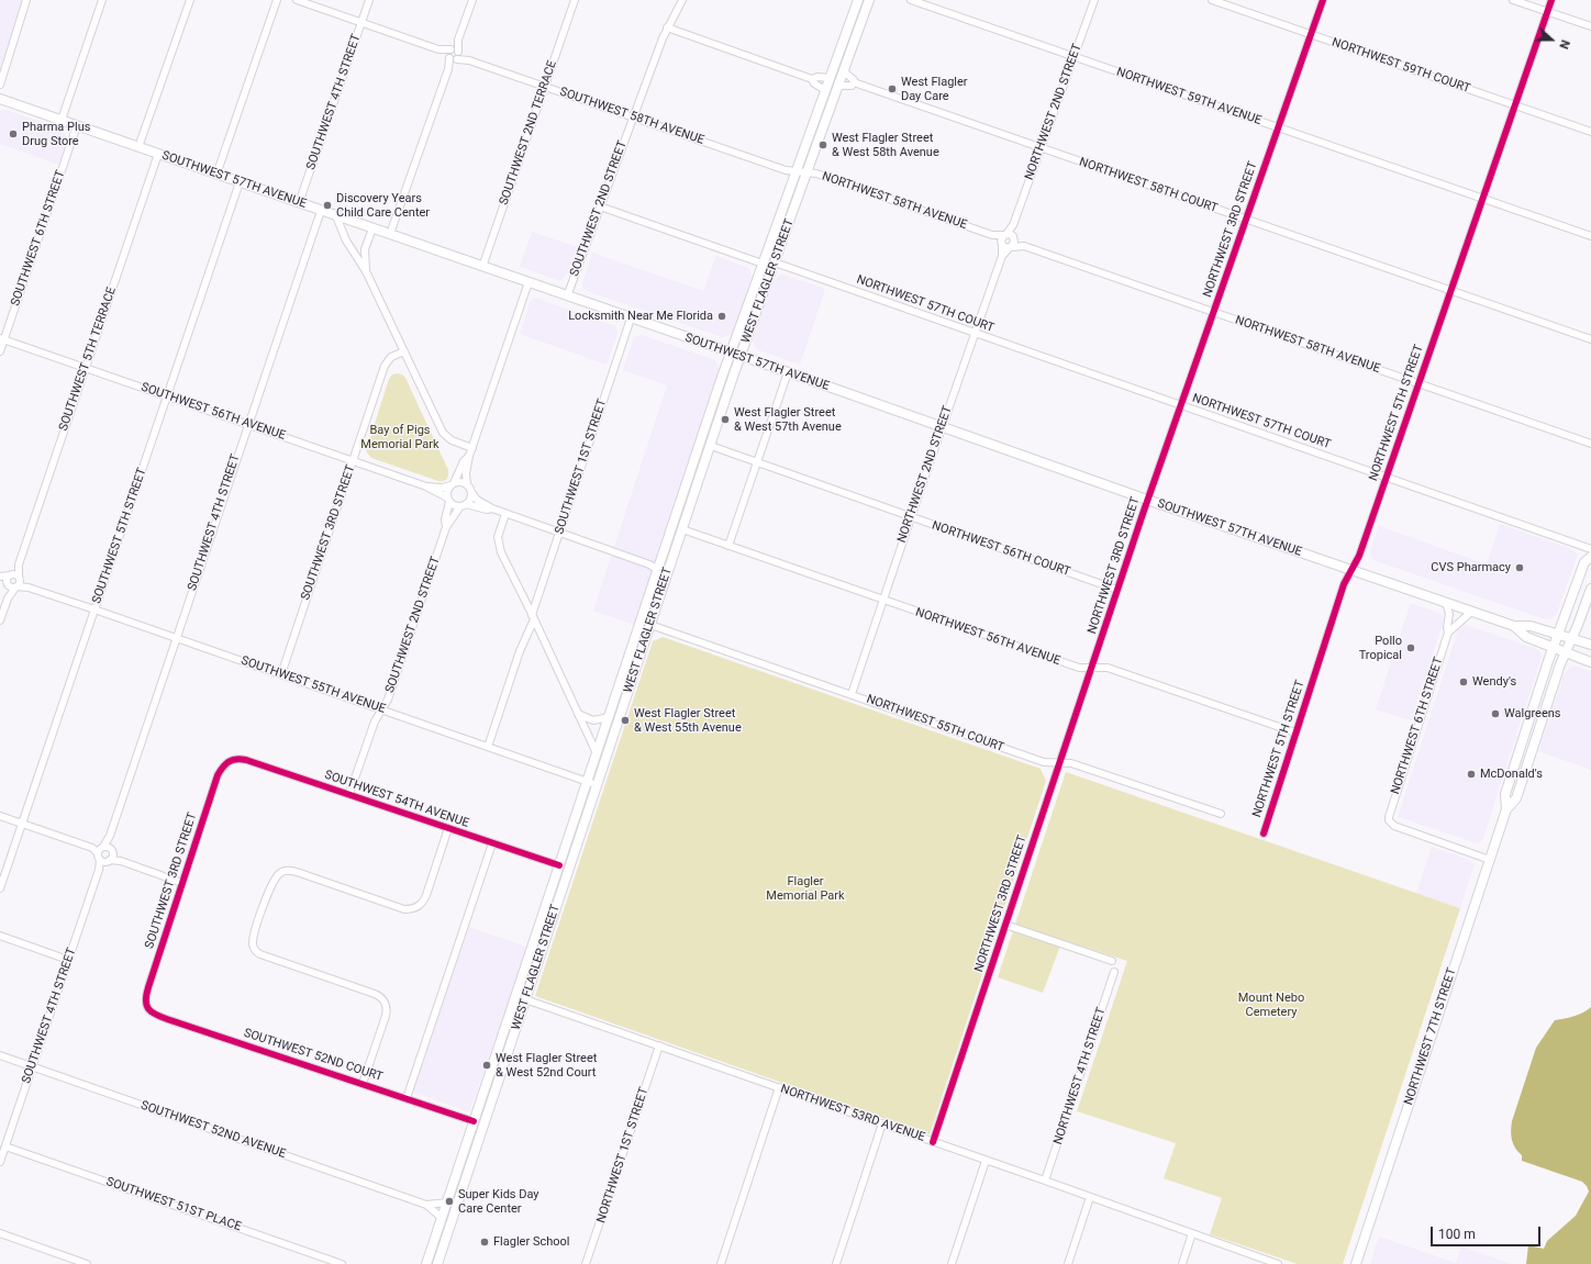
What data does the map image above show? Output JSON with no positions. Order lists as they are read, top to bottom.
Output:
{
  "streets": {
    "main road": ["SOUTHWEST 57TH AVENUE", "WEST FLAGLER STREET", "NORTHWEST 7TH STREET"],
    "street": [
      "NORTHWEST 59TH COURT",
      "NORTHWEST 59TH AVENUE",
      "SOUTHWEST 4TH STREET",
      "NORTHWEST 2ND STREET",
      "SOUTHWEST 58TH AVENUE",
      "SOUTHWEST 2ND TERRACE",
      "NORTHWEST 58TH COURT",
      "NORTHWEST 58TH AVENUE",
      "SOUTHWEST 2ND STREET",
      "NORTHWEST 3RD STREET",
      "SOUTHWEST 6TH STREET",
      "NORTHWEST 57TH COURT",
      "SOUTHWEST 5TH TERRACE",
      "SOUTHWEST 56TH AVENUE",
      "NORTHWEST 5TH STREET",
      "SOUTHWEST 1ST STREET",
      "SOUTHWEST 3RD STREET",
      "SOUTHWEST 5TH STREET",
      "NORTHWEST 56TH COURT",
      "NORTHWEST 56TH AVENUE",
      "SOUTHWEST 55TH AVENUE",
      "NORTHWEST 55TH COURT",
      "NORTHWEST 6TH STREET",
      "SOUTHWEST 54TH AVENUE",
      "SOUTHWEST 52ND COURT",
      "NORTHWEST 4TH STREET",
      "NORTHWEST 53RD AVENUE",
      "SOUTHWEST 52ND AVENUE",
      "NORTHWEST 1ST STREET",
      "SOUTHWEST 51ST PLACE"
    ]
  },
  "crossings": [
    ["NORTHWEST 59TH COURT", "NORTHWEST 3RD STREET"],
    ["NORTHWEST 59TH COURT", "NORTHWEST 5TH STREET"],
    ["NORTHWEST 59TH AVENUE", "NORTHWEST 2ND STREET"],
    ["NORTHWEST 59TH AVENUE", "NORTHWEST 3RD STREET"],
    ["NORTHWEST 59TH AVENUE", "NORTHWEST 5TH STREET"],
    ["SOUTHWEST 4TH STREET", "SOUTHWEST 58TH AVENUE"],
    ["SOUTHWEST 4TH STREET", "SOUTHWEST 57TH AVENUE"],
    ["SOUTHWEST 4TH STREET", "SOUTHWEST 56TH AVENUE"],
    ["SOUTHWEST 4TH STREET", "SOUTHWEST 55TH AVENUE"],
    ["SOUTHWEST 4TH STREET", "SOUTHWEST 52ND AVENUE"],
    ["SOUTHWEST 4TH STREET", "SOUTHWEST 51ST PLACE"],
    ["NORTHWEST 2ND STREET", "SOUTHWEST 57TH AVENUE"],
    ["NORTHWEST 2ND STREET", "NORTHWEST 58TH COURT"],
    ["NORTHWEST 2ND STREET", "NORTHWEST 58TH AVENUE"],
    ["NORTHWEST 2ND STREET", "NORTHWEST 57TH COURT"],
    ["NORTHWEST 2ND STREET", "NORTHWEST 56TH COURT"],
    ["NORTHWEST 2ND STREET", "NORTHWEST 56TH AVENUE"],
    ["NORTHWEST 2ND STREET", "NORTHWEST 55TH COURT"],
    ["SOUTHWEST 58TH AVENUE", "SOUTHWEST 2ND TERRACE"],
    ["SOUTHWEST 58TH AVENUE", "NORTHWEST 58TH AVENUE"],
    ["SOUTHWEST 58TH AVENUE", "SOUTHWEST 2ND STREET"],
    ["SOUTHWEST 58TH AVENUE", "WEST FLAGLER STREET"],
    ["SOUTHWEST 2ND TERRACE", "SOUTHWEST 57TH AVENUE"],
    ["SOUTHWEST 57TH AVENUE", "SOUTHWEST 2ND STREET"],
    ["SOUTHWEST 57TH AVENUE", "NORTHWEST 3RD STREET"],
    ["SOUTHWEST 57TH AVENUE", "SOUTHWEST 6TH STREET"],
    ["SOUTHWEST 57TH AVENUE", "WEST FLAGLER STREET"],
    ["SOUTHWEST 57TH AVENUE", "SOUTHWEST 5TH TERRACE"],
    ["SOUTHWEST 57TH AVENUE", "NORTHWEST 5TH STREET"],
    ["SOUTHWEST 57TH AVENUE", "SOUTHWEST 1ST STREET"],
    ["SOUTHWEST 57TH AVENUE", "SOUTHWEST 5TH STREET"],
    ["SOUTHWEST 57TH AVENUE", "NORTHWEST 6TH STREET"],
    ["NORTHWEST 58TH COURT", "NORTHWEST 3RD STREET"],
    ["NORTHWEST 58TH COURT", "WEST FLAGLER STREET"],
    ["NORTHWEST 58TH COURT", "NORTHWEST 5TH STREET"],
    ["NORTHWEST 58TH AVENUE", "NORTHWEST 3RD STREET"],
    ["NORTHWEST 58TH AVENUE", "WEST FLAGLER STREET"],
    ["NORTHWEST 58TH AVENUE", "NORTHWEST 5TH STREET"],
    ["SOUTHWEST 2ND STREET", "SOUTHWEST 56TH AVENUE"],
    ["SOUTHWEST 2ND STREET", "SOUTHWEST 55TH AVENUE"],
    ["SOUTHWEST 2ND STREET", "SOUTHWEST 54TH AVENUE"],
    ["NORTHWEST 3RD STREET", "NORTHWEST 57TH COURT"],
    ["NORTHWEST 3RD STREET", "NORTHWEST 56TH COURT"],
    ["NORTHWEST 3RD STREET", "NORTHWEST 56TH AVENUE"],
    ["NORTHWEST 3RD STREET", "NORTHWEST 55TH COURT"],
    ["NORTHWEST 3RD STREET", "NORTHWEST 53RD AVENUE"],
    ["SOUTHWEST 6TH STREET", "SOUTHWEST 56TH AVENUE"],
    ["WEST FLAGLER STREET", "NORTHWEST 57TH COURT"],
    ["WEST FLAGLER STREET", "NORTHWEST 56TH COURT"],
    ["WEST FLAGLER STREET", "NORTHWEST 56TH AVENUE"],
    ["WEST FLAGLER STREET", "SOUTHWEST 55TH AVENUE"],
    ["WEST FLAGLER STREET", "NORTHWEST 55TH COURT"],
    ["WEST FLAGLER STREET", "SOUTHWEST 54TH AVENUE"],
    ["WEST FLAGLER STREET", "SOUTHWEST 52ND COURT"],
    ["WEST FLAGLER STREET", "NORTHWEST 53RD AVENUE"],
    ["WEST FLAGLER STREET", "SOUTHWEST 52ND AVENUE"],
    ["NORTHWEST 57TH COURT", "NORTHWEST 5TH STREET"],
    ["SOUTHWEST 5TH TERRACE", "SOUTHWEST 56TH AVENUE"],
    ["SOUTHWEST 5TH TERRACE", "SOUTHWEST 55TH AVENUE"],
    ["SOUTHWEST 56TH AVENUE", "SOUTHWEST 3RD STREET"],
    ["SOUTHWEST 56TH AVENUE", "SOUTHWEST 5TH STREET"],
    ["NORTHWEST 5TH STREET", "NORTHWEST 56TH AVENUE"],
    ["SOUTHWEST 1ST STREET", "SOUTHWEST 55TH AVENUE"],
    ["SOUTHWEST 3RD STREET", "SOUTHWEST 55TH AVENUE"],
    ["SOUTHWEST 3RD STREET", "SOUTHWEST 54TH AVENUE"],
    ["SOUTHWEST 3RD STREET", "SOUTHWEST 52ND COURT"],
    ["SOUTHWEST 5TH STREET", "SOUTHWEST 55TH AVENUE"],
    ["NORTHWEST 6TH STREET", "NORTHWEST 7TH STREET"],
    ["NORTHWEST 4TH STREET", "NORTHWEST 53RD AVENUE"],
    ["NORTHWEST 53RD AVENUE", "NORTHWEST 1ST STREET"]
  ],
  "parks": ["Bay of Pigs Memorial Park", "Flagler Memorial Park", "Mount Nebo Cemetery"],
  "places": [
    "West Flagler Day Care",
    "Pharma Plus Drug Store",
    "West Flagler Street & West 58th Avenue",
    "Discovery Years Child Care Center",
    "Locksmith Near Me Florida",
    "West Flagler Street & West 57th Avenue",
    "CVS Pharmacy",
    "Pollo Tropical",
    "Wendy's",
    "Walgreens",
    "West Flagler Street & West 55th Avenue",
    "McDonald's",
    "West Flagler Street & West 52nd Court",
    "Super Kids Day Care Center",
    "Flagler School"
  ],
  "scale_bar": "100 m",
  "north": "right"
}
